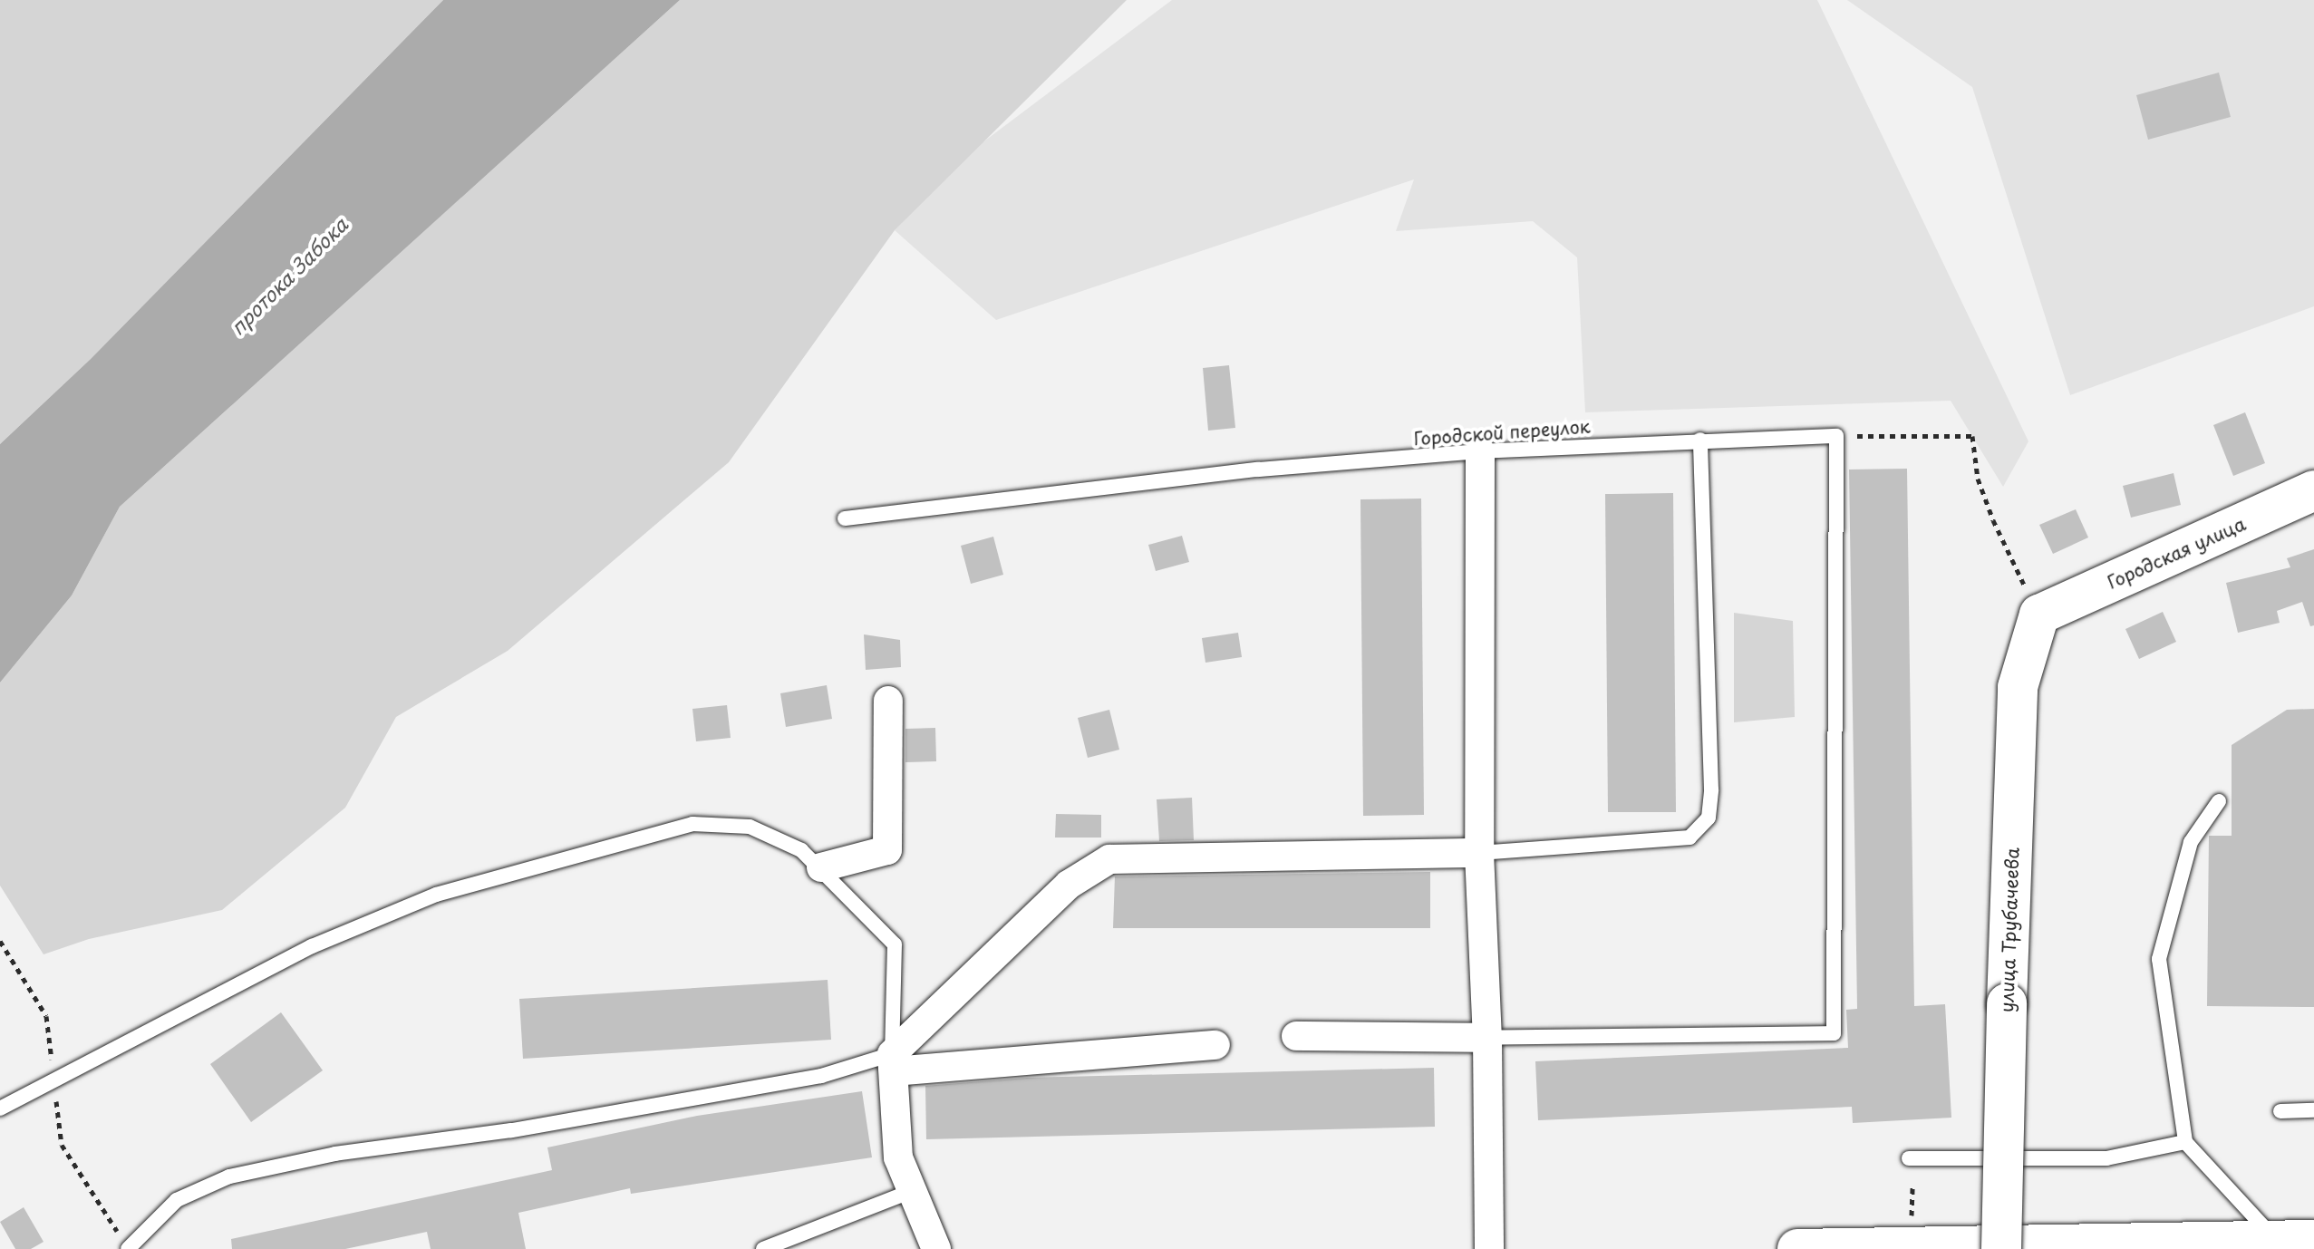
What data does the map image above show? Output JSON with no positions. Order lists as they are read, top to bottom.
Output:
{
  "streets": {
    "main road": ["Городская улица", "улица Трубачеева"],
    "lane": ["Городской переулок"]
  },
  "crossings": [
    ["Городская улица", "улица Трубачеева"]
  ],
  "water": ["протока Забока"]
}
